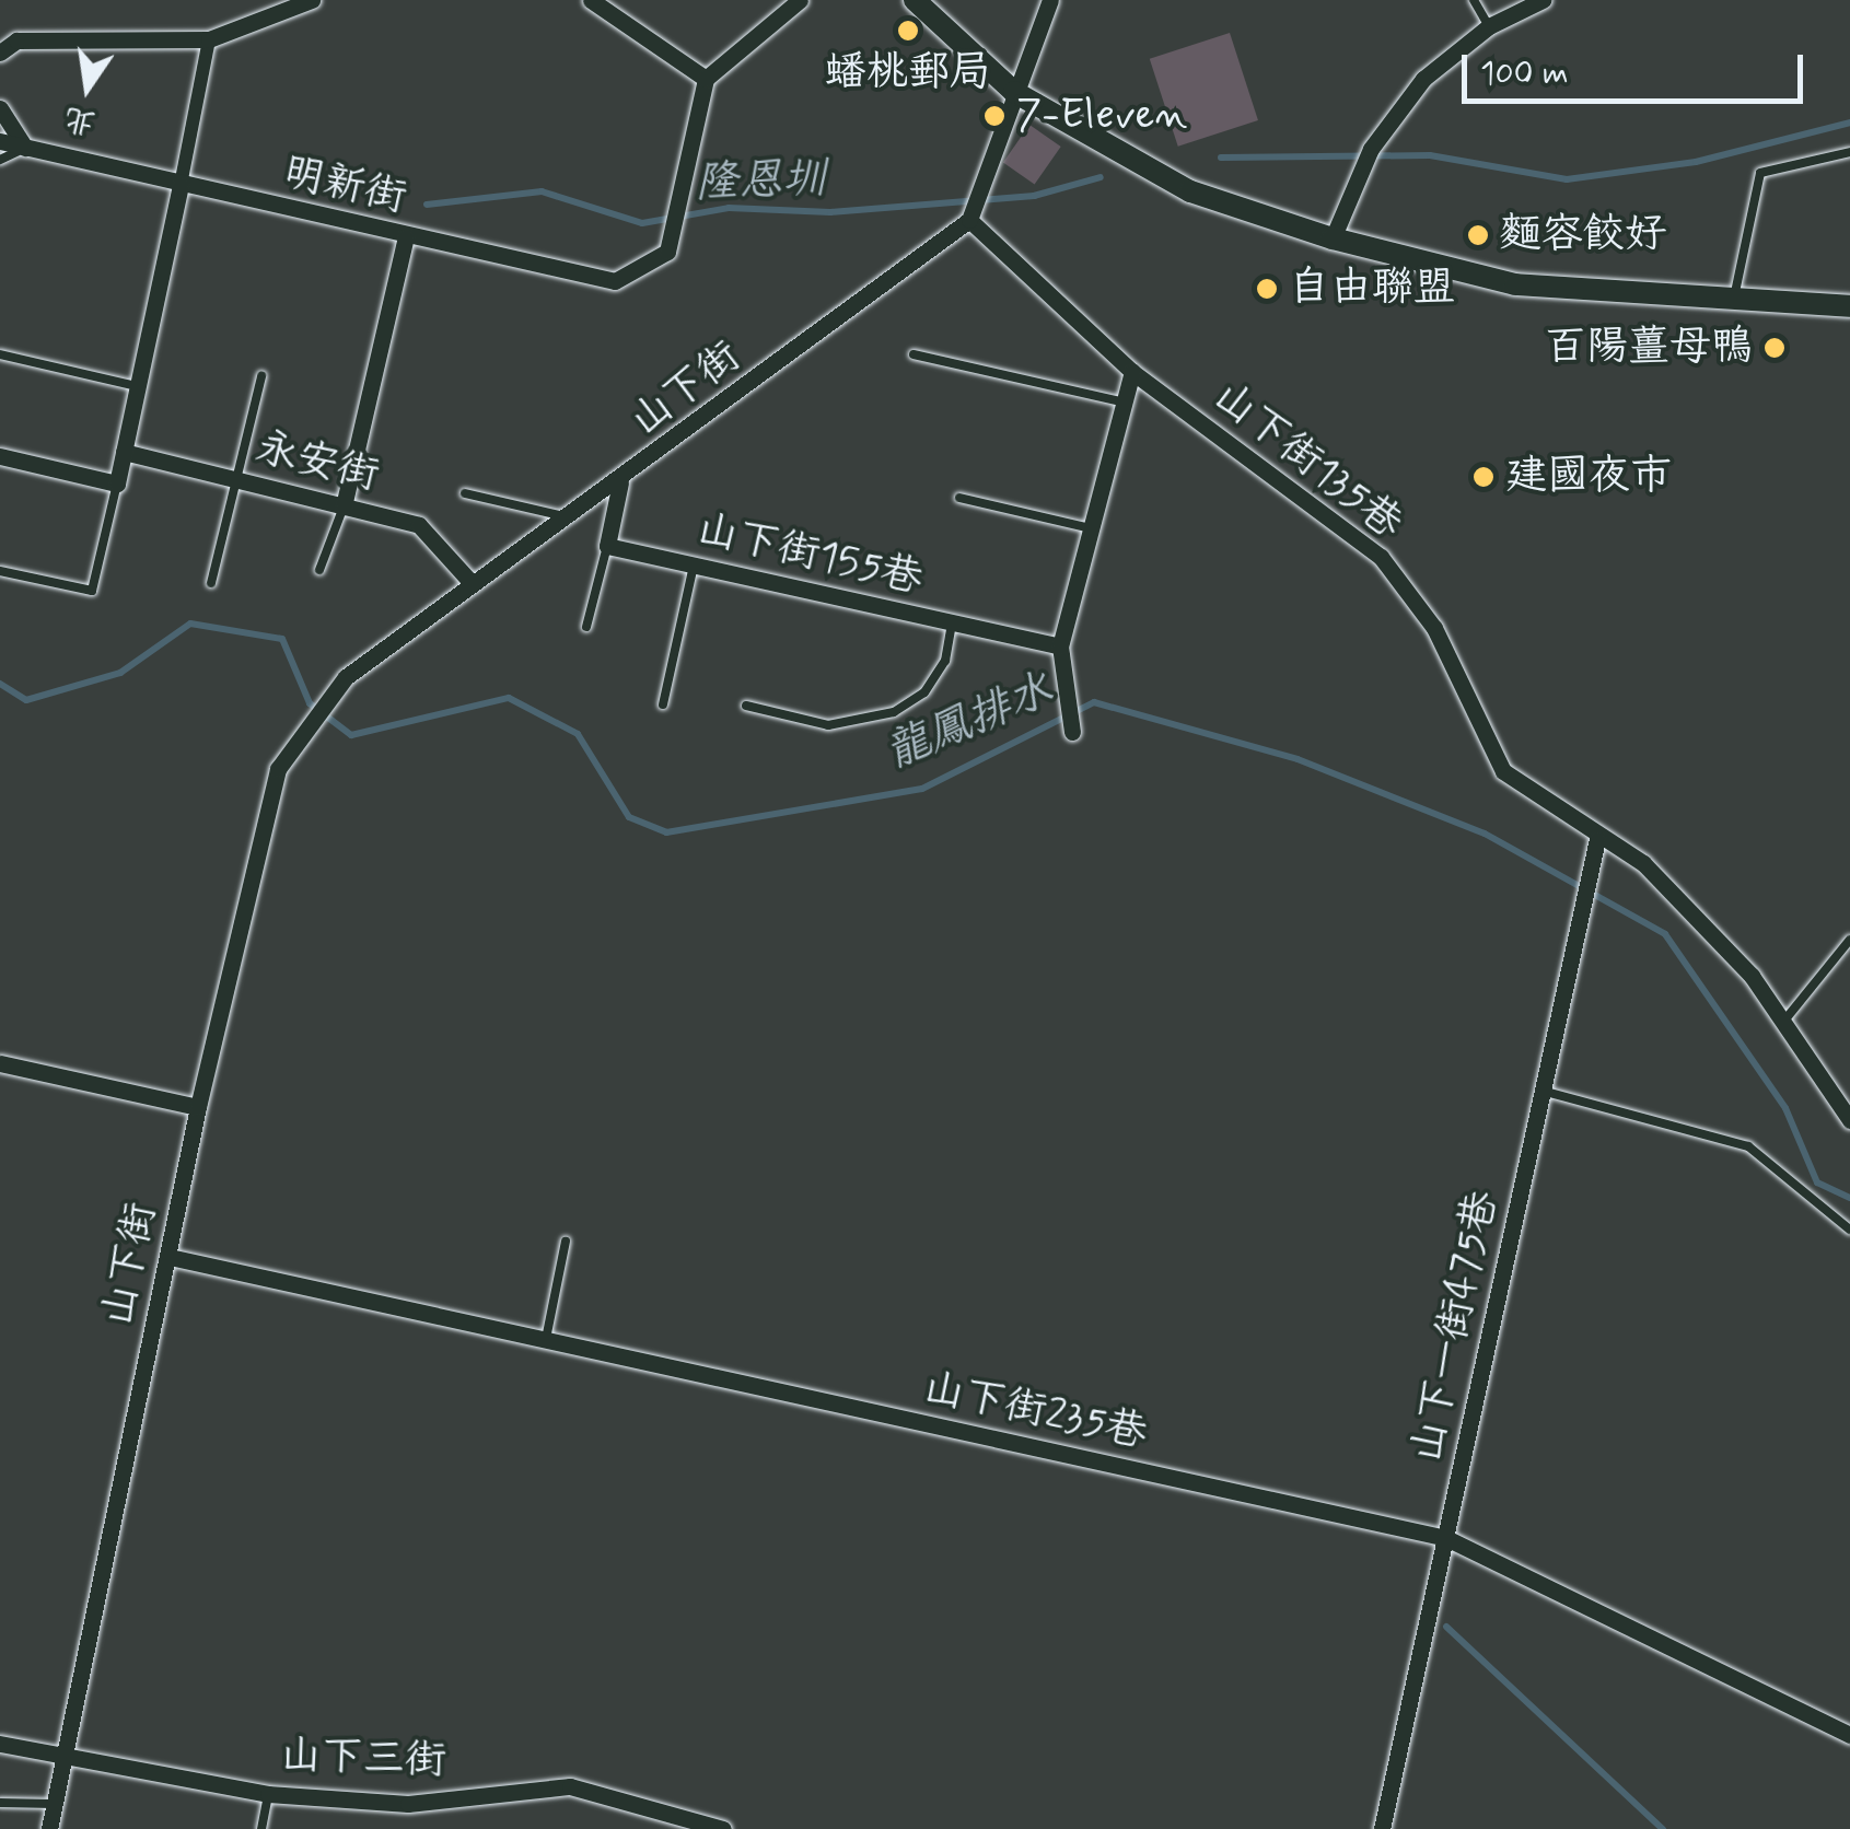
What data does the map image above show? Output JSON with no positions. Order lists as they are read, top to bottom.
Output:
{
  "streets": {
    "street": [
      "明新街",
      "山下街",
      "山下街135巷",
      "永安街",
      "山下街155巷",
      "山下一街475巷",
      "山下街235巷",
      "山下三街"
    ]
  },
  "crossings": [
    ["山下街", "山下街135巷"],
    ["山下街", "永安街"],
    ["山下街", "山下街235巷"],
    ["山下街", "山下三街"],
    ["山下街135巷", "山下一街475巷"],
    ["山下一街475巷", "山下街235巷"]
  ],
  "water": ["隆恩圳", "龍鳳排水"],
  "places": [
    "蟠桃郵局",
    "7-Eleven",
    "麵容餃好",
    "自由聯盟",
    "百陽薑母鴨",
    "建國夜市"
  ],
  "scale_bar": "100 m",
  "north": "bottom"
}
